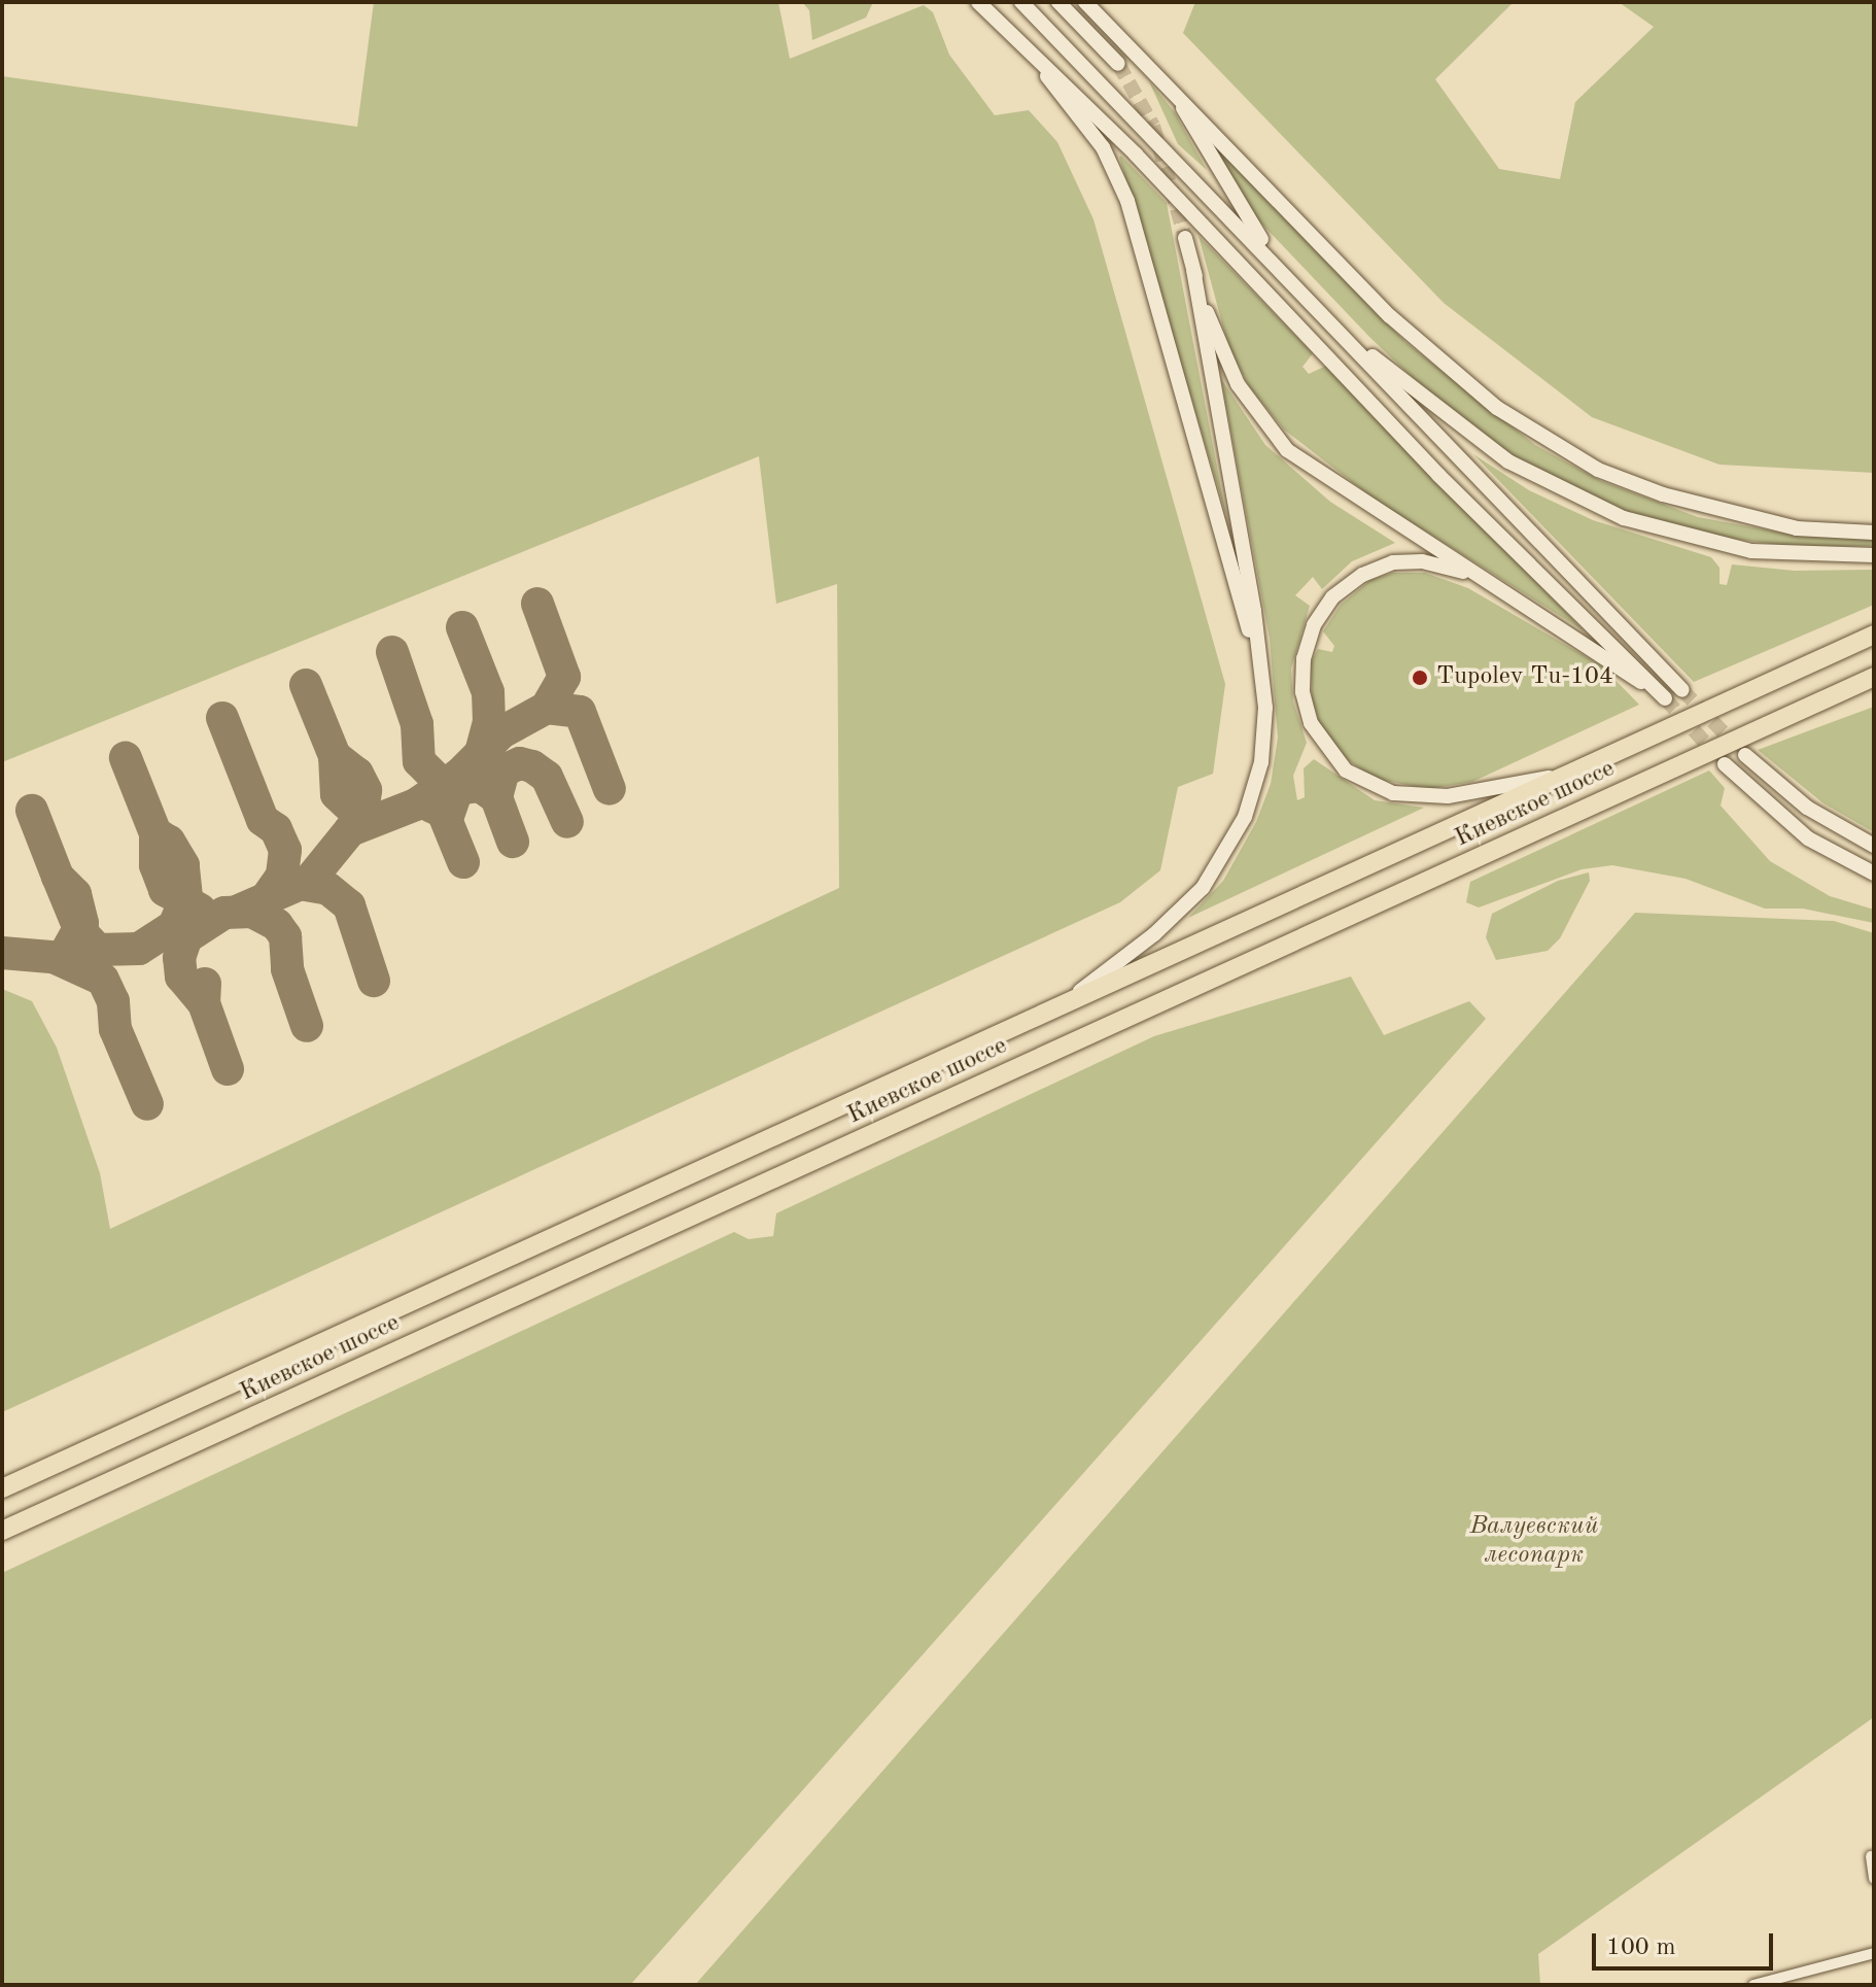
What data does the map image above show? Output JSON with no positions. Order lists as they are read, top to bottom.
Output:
{
  "streets": {
    "highway": ["Киевское шоссе"]
  },
  "parks": ["Валуевский лесопарк"],
  "places": ["Tupolev Tu-104"],
  "scale_bar": "100 m"
}
